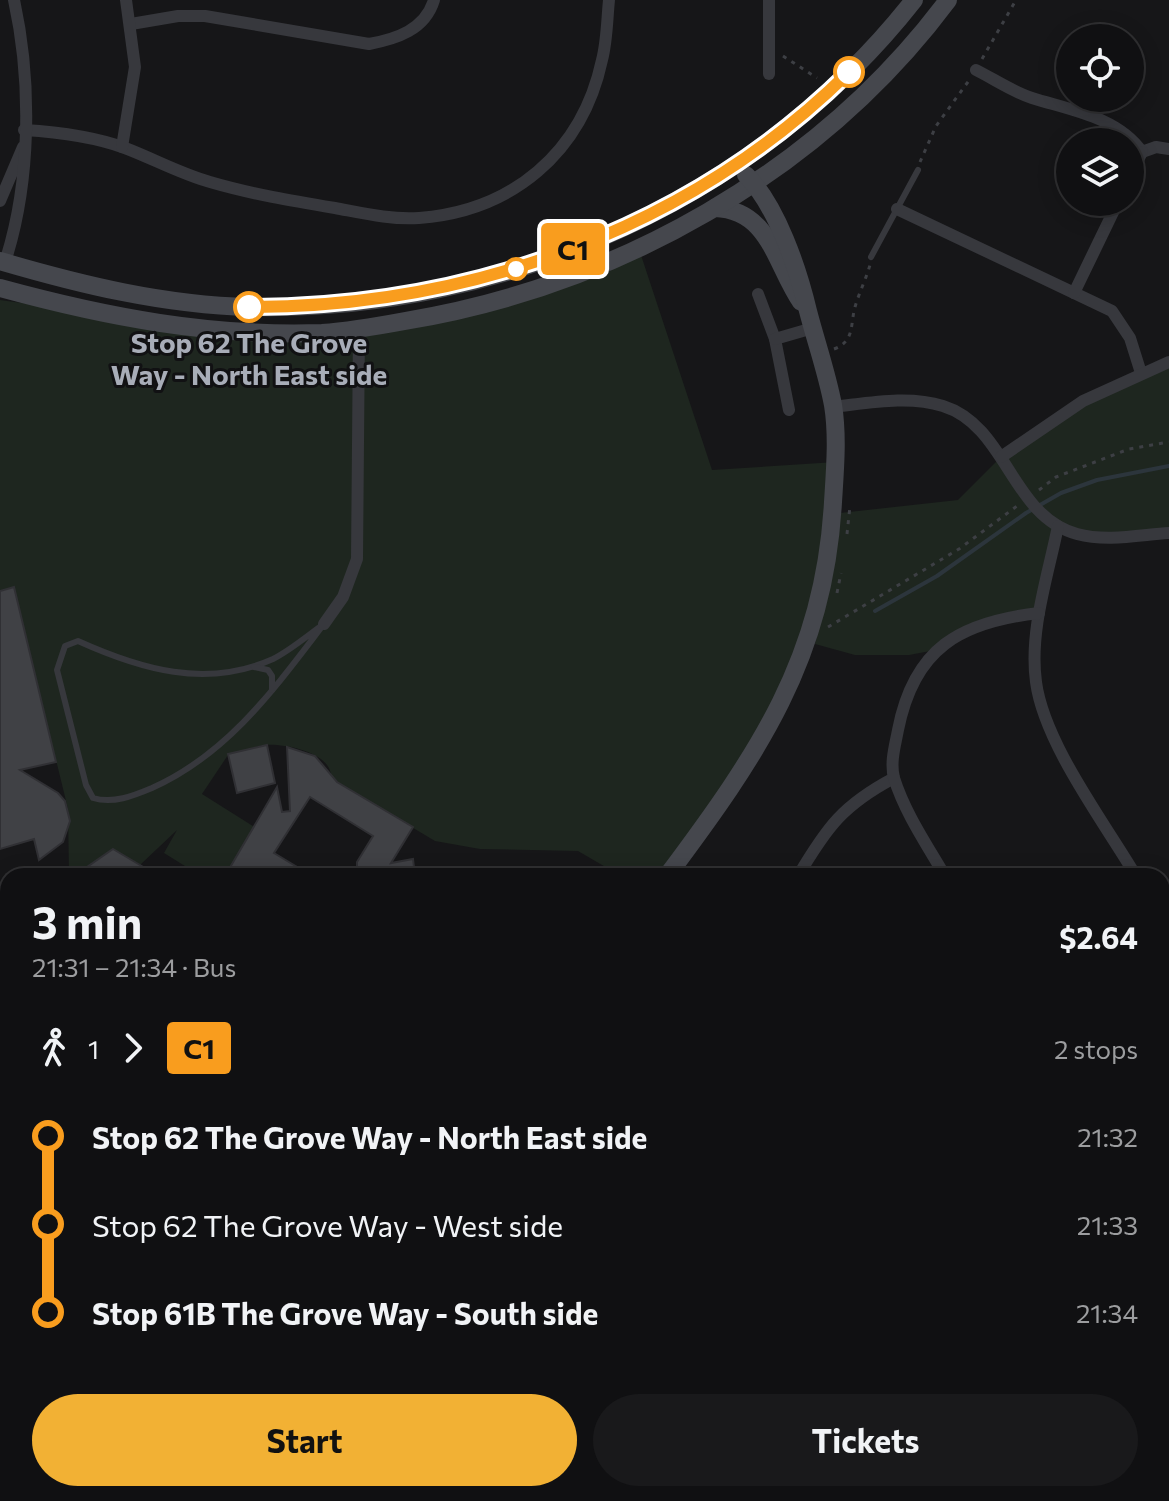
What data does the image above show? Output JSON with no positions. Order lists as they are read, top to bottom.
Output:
{
  "places": ["Stop 62 The Grove Way - North East side"],
  "lines": ["bus line C1"],
  "page": {
    "on_map": "C1",
    "heading": ["3 min", "21:31 – 21:34 · Bus", "$2.64"],
    "legs": ["1", "C1", "2 stops"],
    "list": [
      {
        "name": "Stop 62 The Grove Way - North East side",
        "value": "21:32"
      },
      {
        "name": "Stop 62 The Grove Way - West side",
        "value": "21:33"
      },
      {
        "name": "Stop 61B The Grove Way - South side",
        "value": "21:34"
      }
    ],
    "buttons": ["Start", "Tickets"]
  }
}
